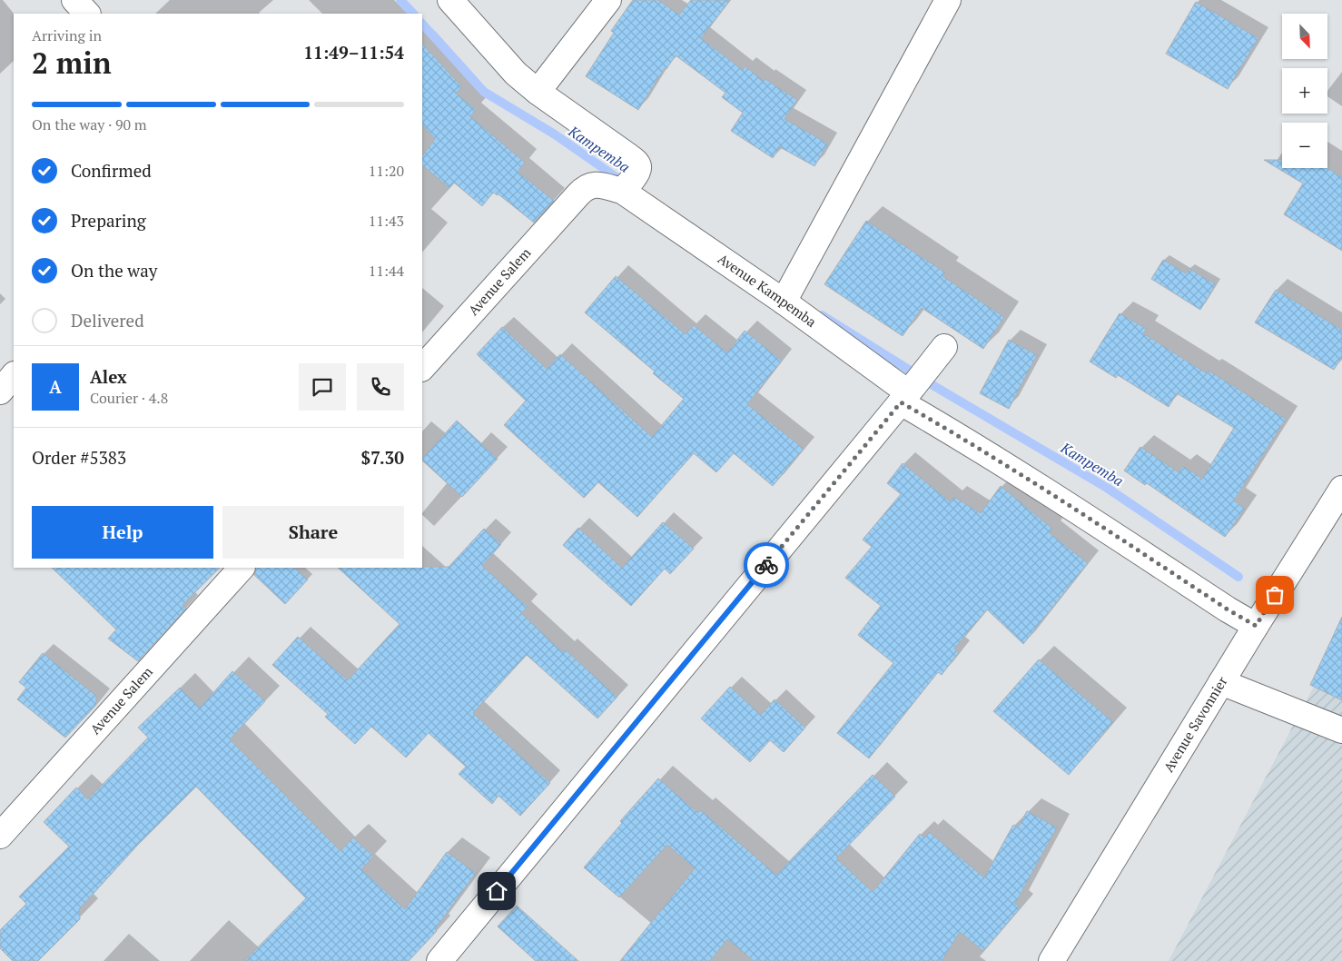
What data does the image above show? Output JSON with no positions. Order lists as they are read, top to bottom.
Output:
{
  "streets": {
    "street": ["Avenue Salem", "Avenue Kampemba", "Avenue Savonnier"]
  },
  "crossings": [
    ["Avenue Salem", "Avenue Kampemba"],
    ["Avenue Kampemba", "Avenue Savonnier"]
  ],
  "water": ["Kampemba"],
  "north": "bottom right",
  "page": {
    "map_buttons": ["+", "−"],
    "heading": ["2 min", "Arriving in", "11:49–11:54"],
    "panel": [
      "Alex",
      "Courier · 4.8",
      "Order #5383",
      "$7.30"
    ],
    "bar": "On the way · 90 m",
    "list": [
      ["Confirmed", "11:20"],
      ["Preparing", "11:43"],
      ["On the way", "11:44"],
      "Delivered"
    ],
    "round": "A",
    "buttons": ["Help", "Share"]
  }
}
